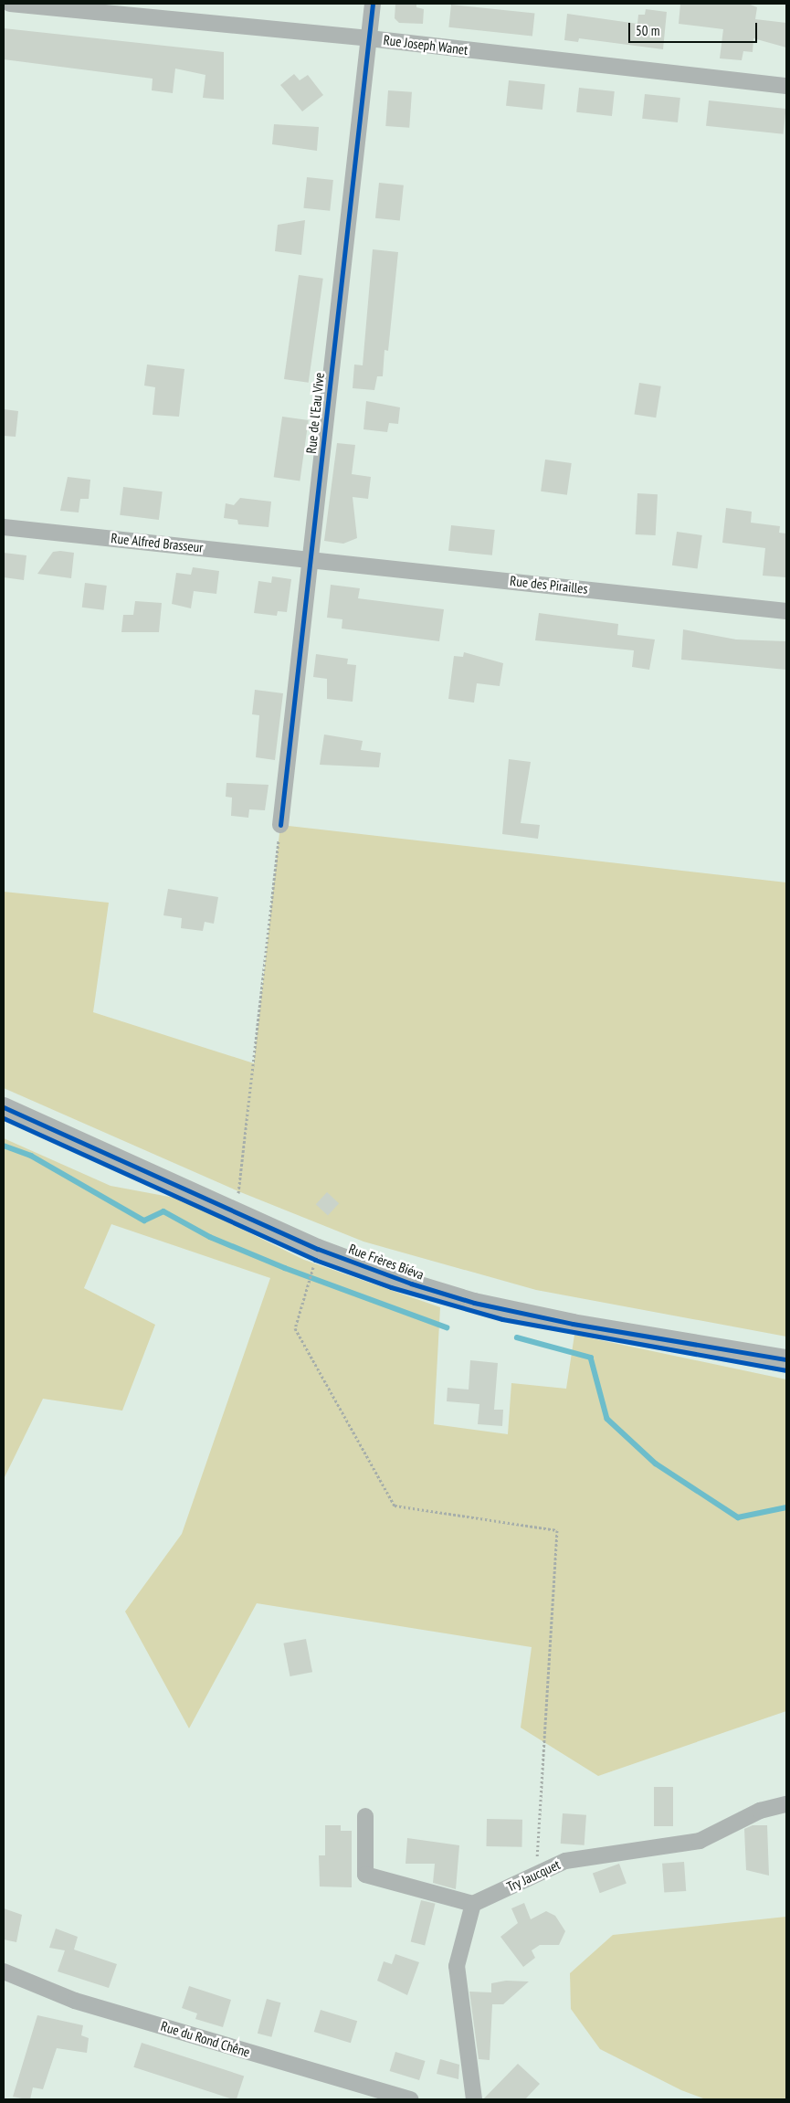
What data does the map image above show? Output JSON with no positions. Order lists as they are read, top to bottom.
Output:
{
  "streets": {
    "street": [
      "Rue Joseph Wanet",
      "Rue de l'Eau Vive",
      "Rue Alfred Brasseur",
      "Rue des Pirailles",
      "Rue Frères Biéva",
      "Try Jaucquet",
      "Rue du Rond Chêne"
    ]
  },
  "crossings": [
    ["Rue Joseph Wanet", "Rue de l'Eau Vive"],
    ["Rue de l'Eau Vive", "Rue Alfred Brasseur"],
    ["Rue de l'Eau Vive", "Rue des Pirailles"],
    ["Rue Alfred Brasseur", "Rue des Pirailles"]
  ],
  "scale_bar": "50 m"
}
